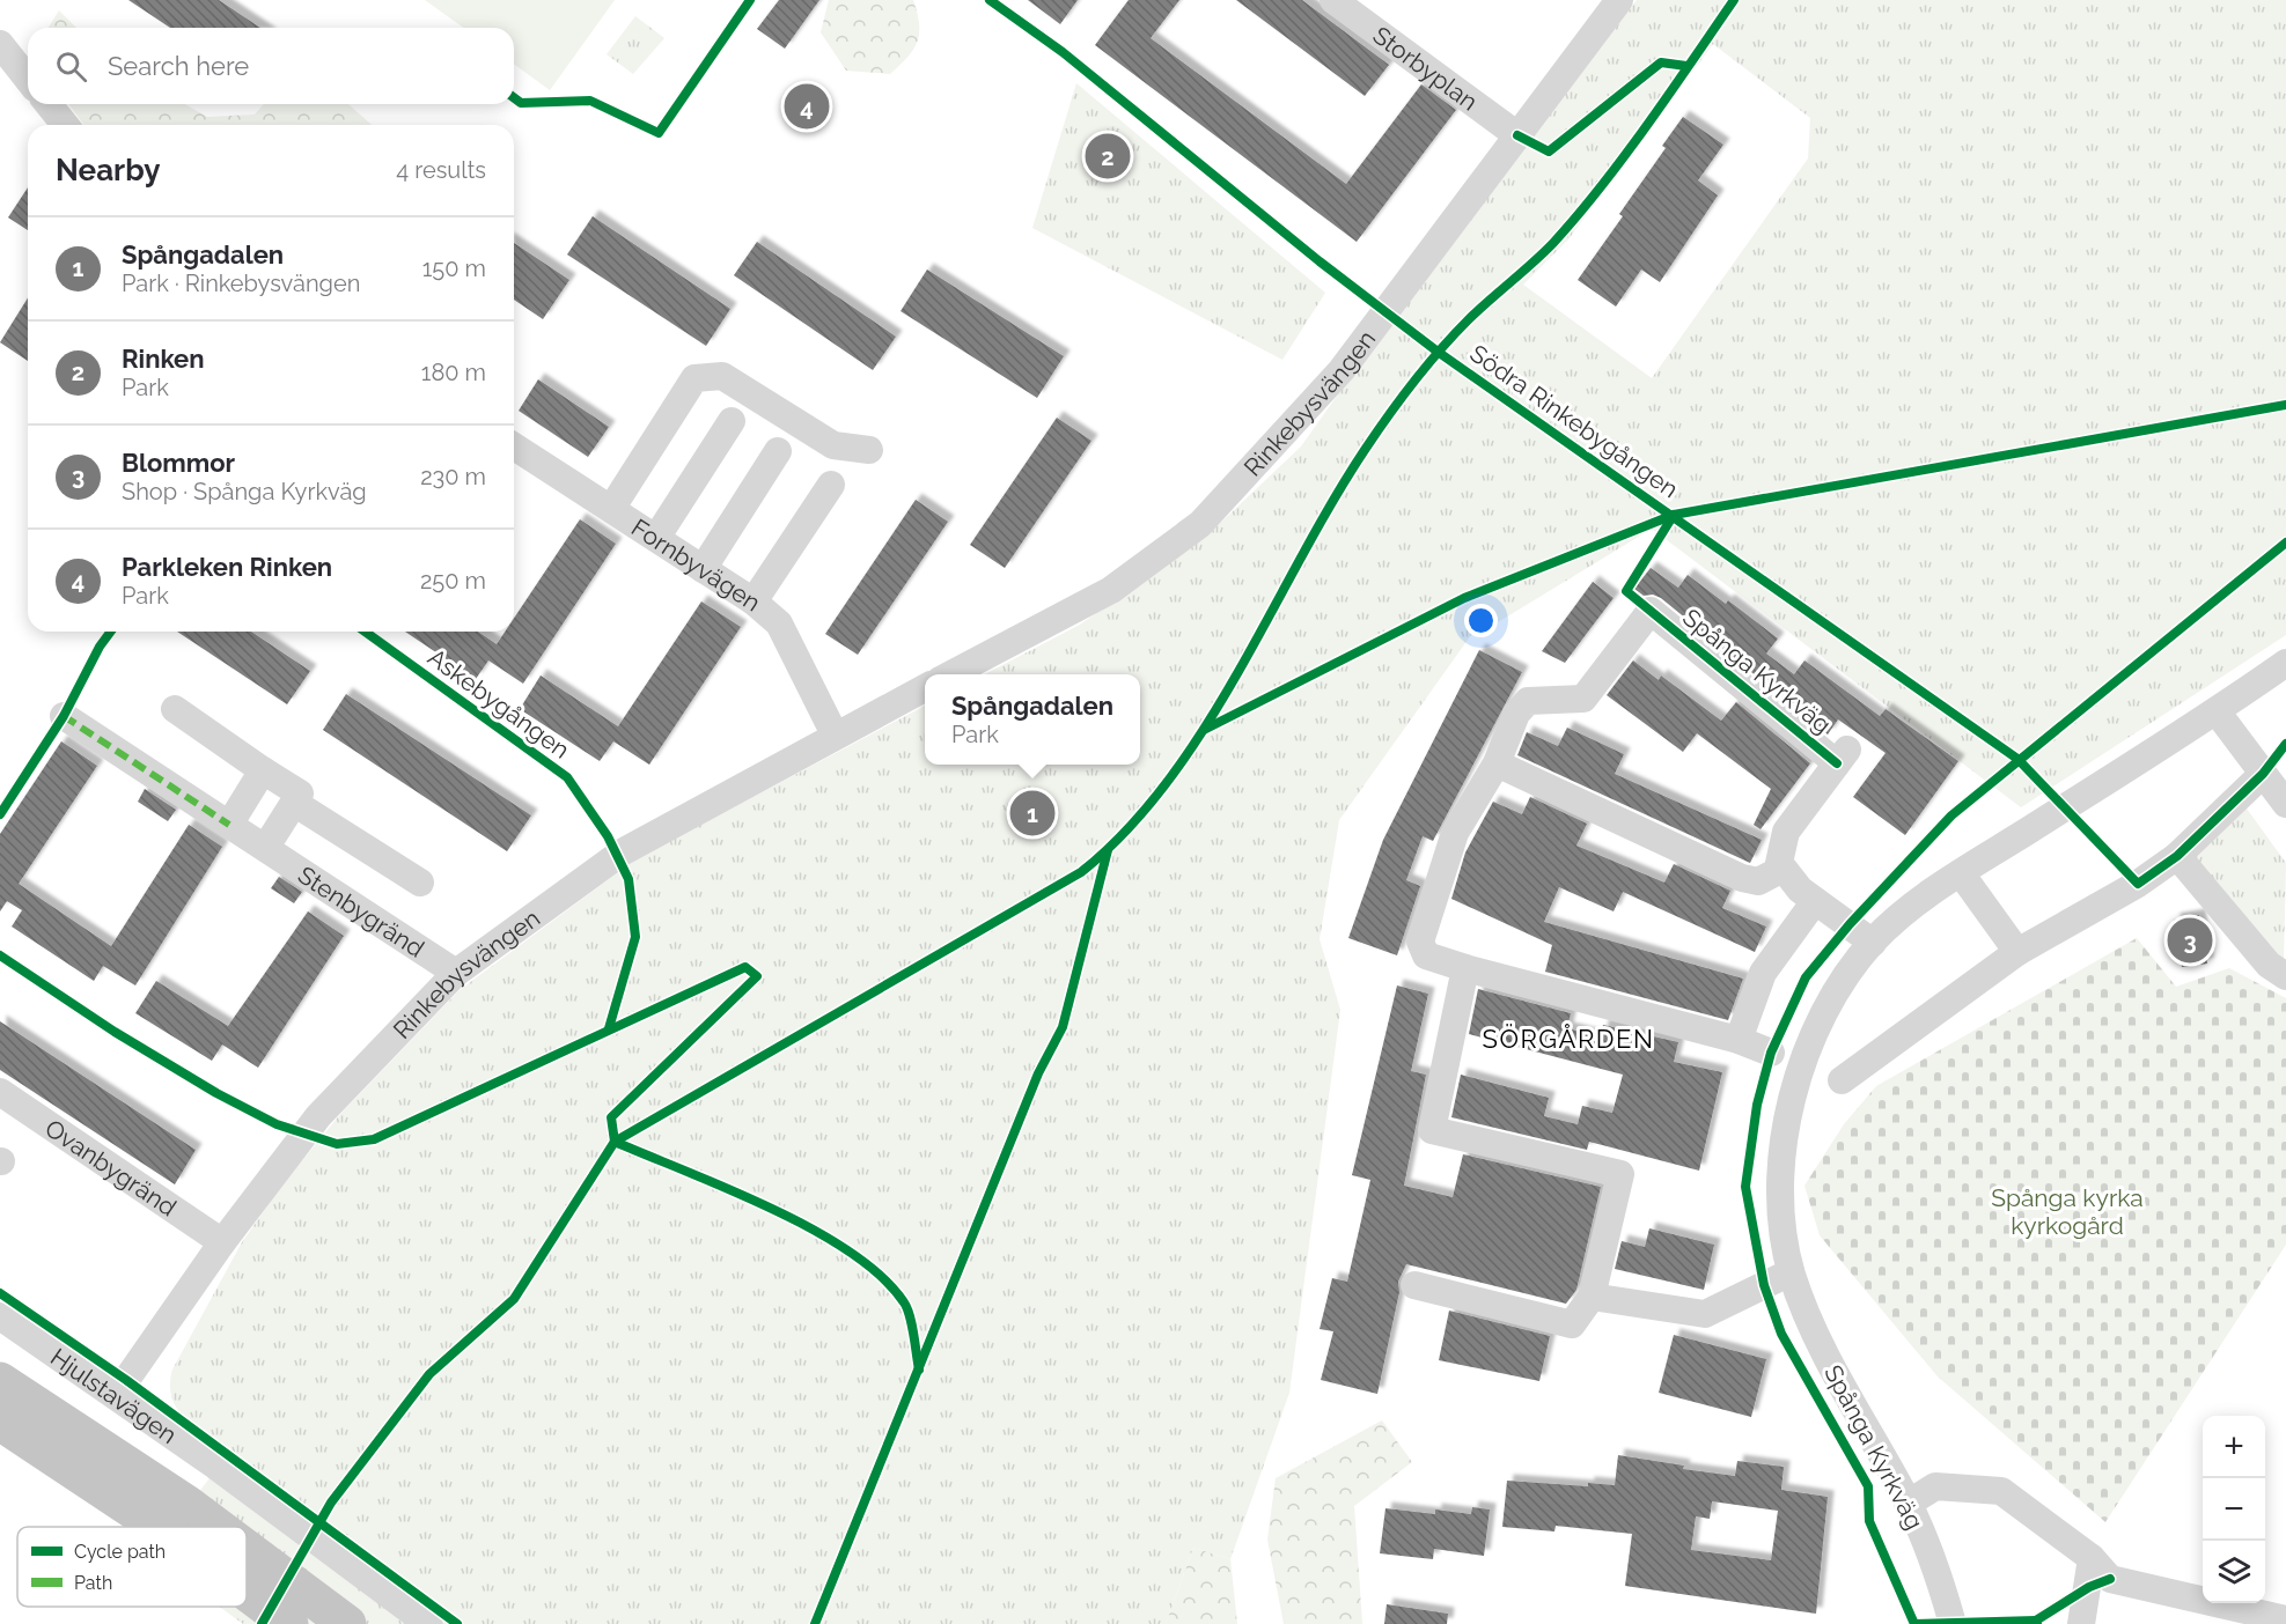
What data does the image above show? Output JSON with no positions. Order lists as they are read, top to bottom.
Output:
{
  "streets": {
    "street": [
      "Storbyplan",
      "Rinkebysvängen",
      "Fornbyvägen",
      "Spånga Kyrkväg",
      "Stenbygränd",
      "Ovanbygränd",
      "Hjulstavägen"
    ],
    "cycle path": ["Södra Rinkebygången", "Askebygången"]
  },
  "crossings": [
    ["Storbyplan", "Rinkebysvängen"],
    ["Rinkebysvängen", "Fornbyvägen"],
    ["Rinkebysvängen", "Stenbygränd"],
    ["Rinkebysvängen", "Ovanbygränd"],
    ["Rinkebysvängen", "Hjulstavägen"]
  ],
  "districts": ["SÖRGÅRDEN"],
  "parks": ["Spånga kyrka kyrkogård"],
  "legend": ["Cycle path", "Path"],
  "page": {
    "search": "Search here",
    "pins": [
      "4",
      "2",
      "1",
      "3"
    ],
    "heading": ["Nearby", "4 results"],
    "list": [
      {
        "mark": "1",
        "name": "Spångadalen",
        "note": "Park · Rinkebysvängen",
        "value": "150 m"
      },
      {
        "mark": "2",
        "name": "Rinken",
        "note": "Park",
        "value": "180 m"
      },
      {
        "mark": "3",
        "name": "Blommor",
        "note": "Shop · Spånga Kyrkväg",
        "value": "230 m"
      },
      {
        "mark": "4",
        "name": "Parkleken Rinken",
        "note": "Park",
        "value": "250 m"
      }
    ],
    "popup": ["Spångadalen", "Park"],
    "map_buttons": ["+", "−"]
  }
}
